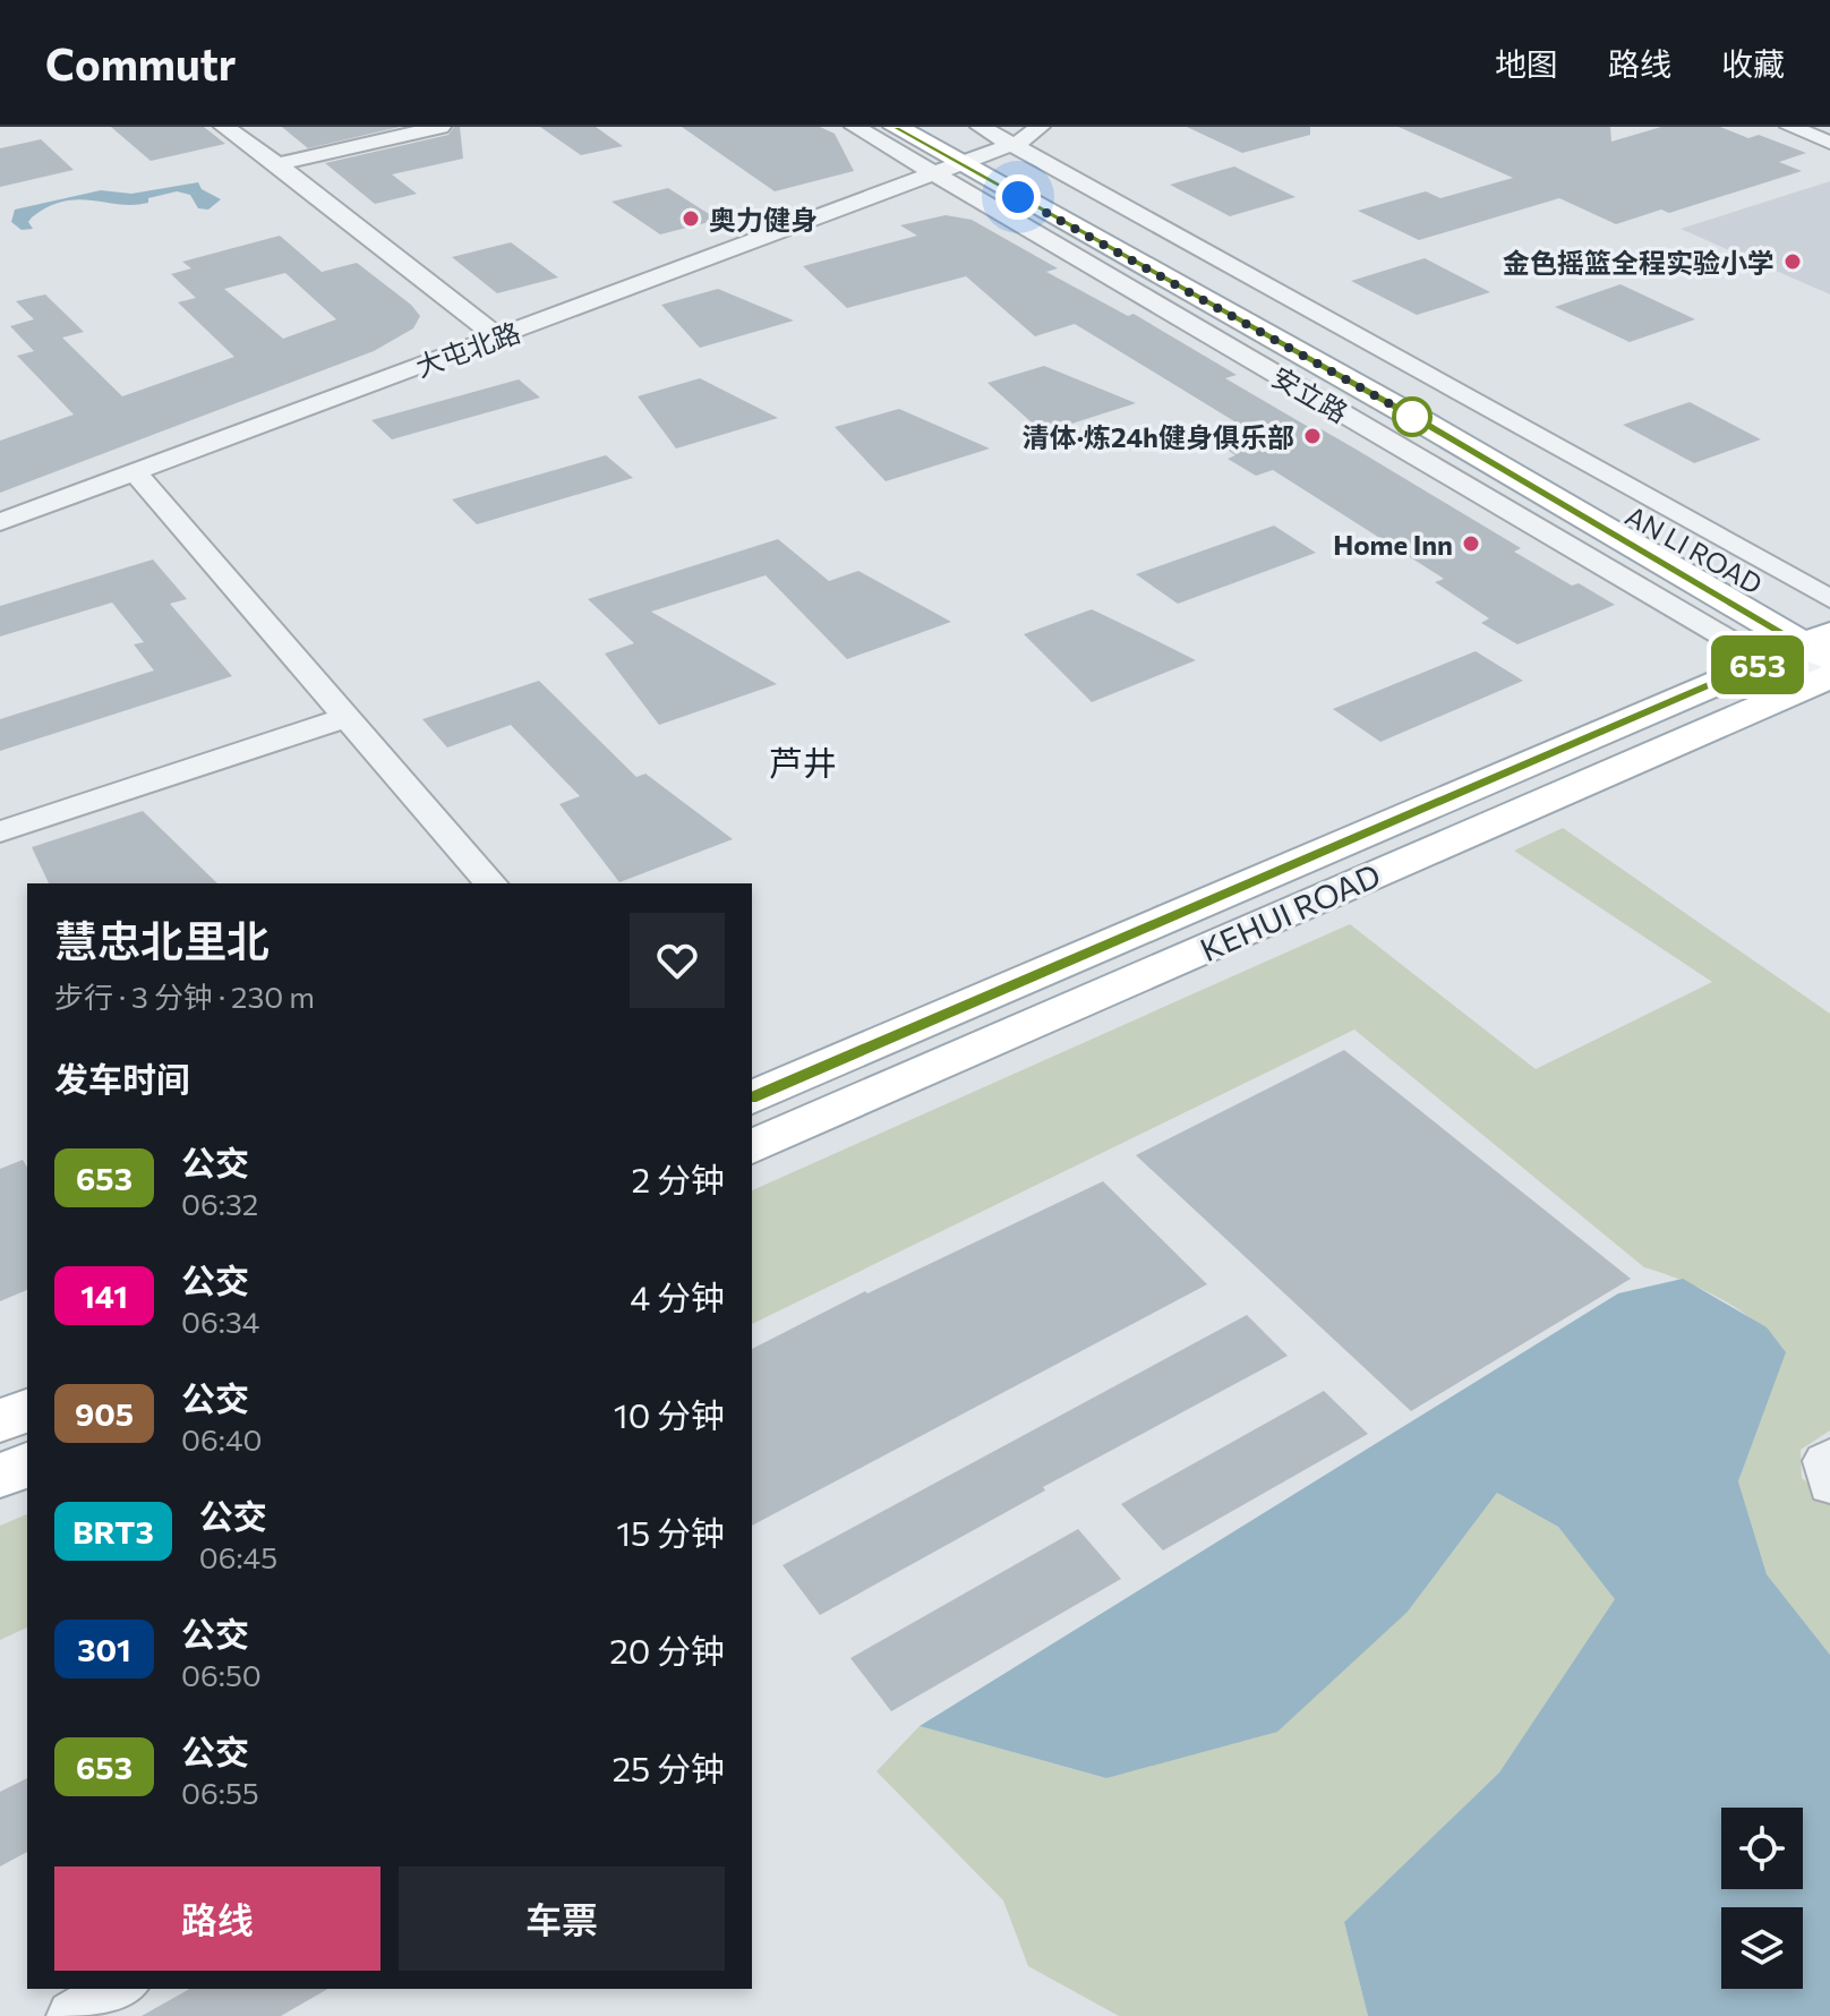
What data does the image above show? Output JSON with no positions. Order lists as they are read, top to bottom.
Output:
{
  "streets": {
    "main road": ["AN LI ROAD", "KEHUI ROAD"],
    "street": ["大屯北路", "安立路"]
  },
  "crossings": [
    ["大屯北路", "安立路"],
    ["大屯北路", "AN LI ROAD"],
    ["安立路", "AN LI ROAD"],
    ["安立路", "KEHUI ROAD"],
    ["AN LI ROAD", "KEHUI ROAD"]
  ],
  "districts": ["芦井"],
  "places": [
    "奥力健身",
    "金色摇篮全程实验小学",
    "清体·炼24h健身俱乐部",
    "Home Inn"
  ],
  "lines": ["bus line 653"],
  "page": {
    "header": "Commutr",
    "nav": ["地图", "路线", "收藏"],
    "on_map": "653",
    "heading": [
      ["慧忠北里北", "步行 · 3 分钟 · 230 m"],
      "发车时间"
    ],
    "list": [
      {
        "mark": "653",
        "name": "公交",
        "note": "06:32",
        "value": "2 分钟"
      },
      {
        "mark": "141",
        "name": "公交",
        "note": "06:34",
        "value": "4 分钟"
      },
      {
        "mark": "905",
        "name": "公交",
        "note": "06:40",
        "value": "10 分钟"
      },
      {
        "mark": "BRT3",
        "name": "公交",
        "note": "06:45",
        "value": "15 分钟"
      },
      {
        "mark": "301",
        "name": "公交",
        "note": "06:50",
        "value": "20 分钟"
      },
      {
        "mark": "653",
        "name": "公交",
        "note": "06:55",
        "value": "25 分钟"
      }
    ],
    "buttons": ["路线", "车票"]
  }
}
